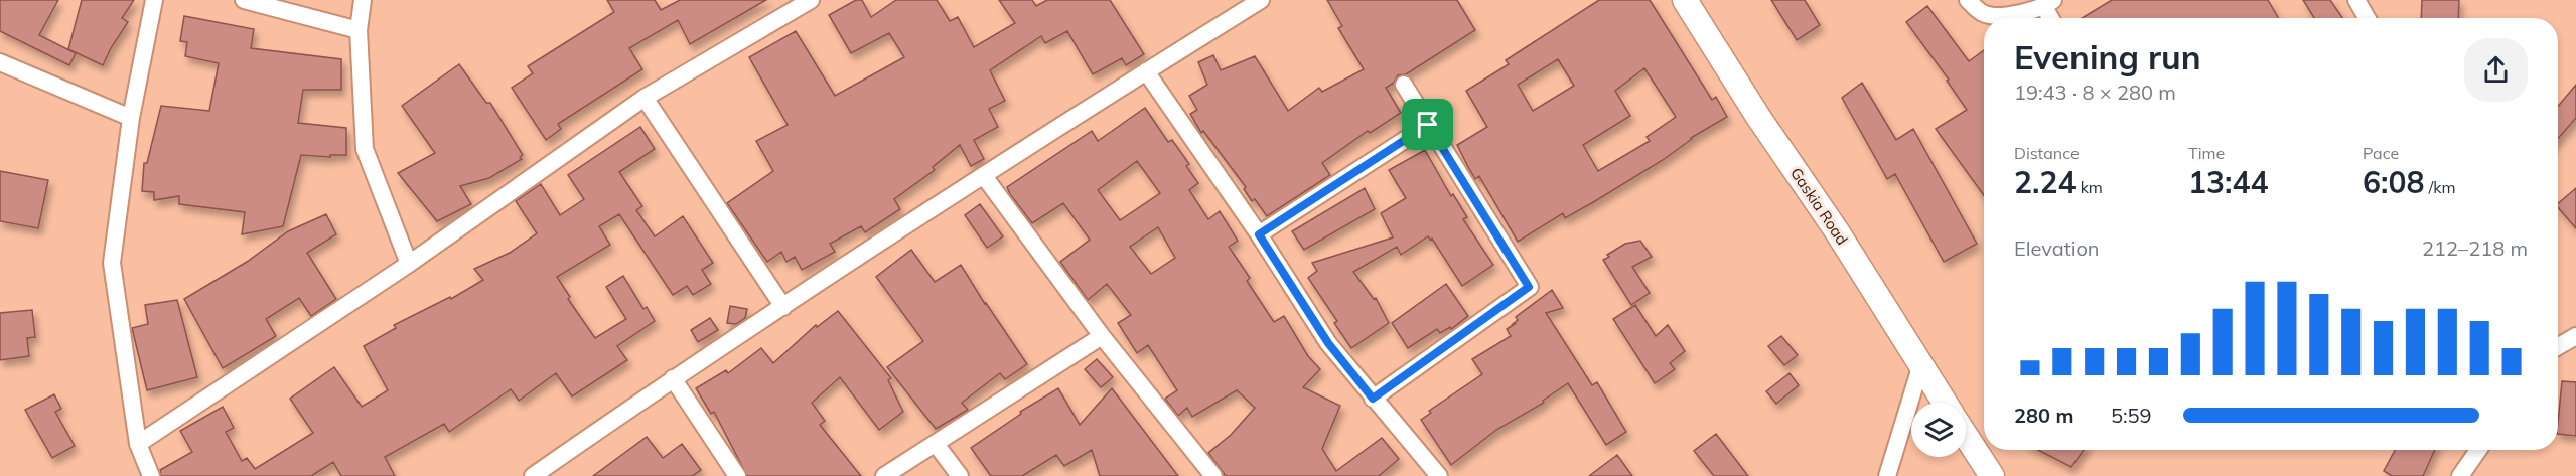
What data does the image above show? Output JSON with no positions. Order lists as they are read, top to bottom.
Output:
{
  "streets": {
    "main road": ["Gaskia Road"]
  },
  "page": {
    "heading": ["Evening run", "19:43 · 8 × 280 m"],
    "stats": [
      ["Distance", "2.24 km"],
      ["Time", "13:44"],
      ["Pace", "6:08 /km"]
    ],
    "chart": ["Elevation", "212–218 m"],
    "list": [
      {
        "name": "280 m",
        "note": "5:59"
      }
    ]
  }
}
